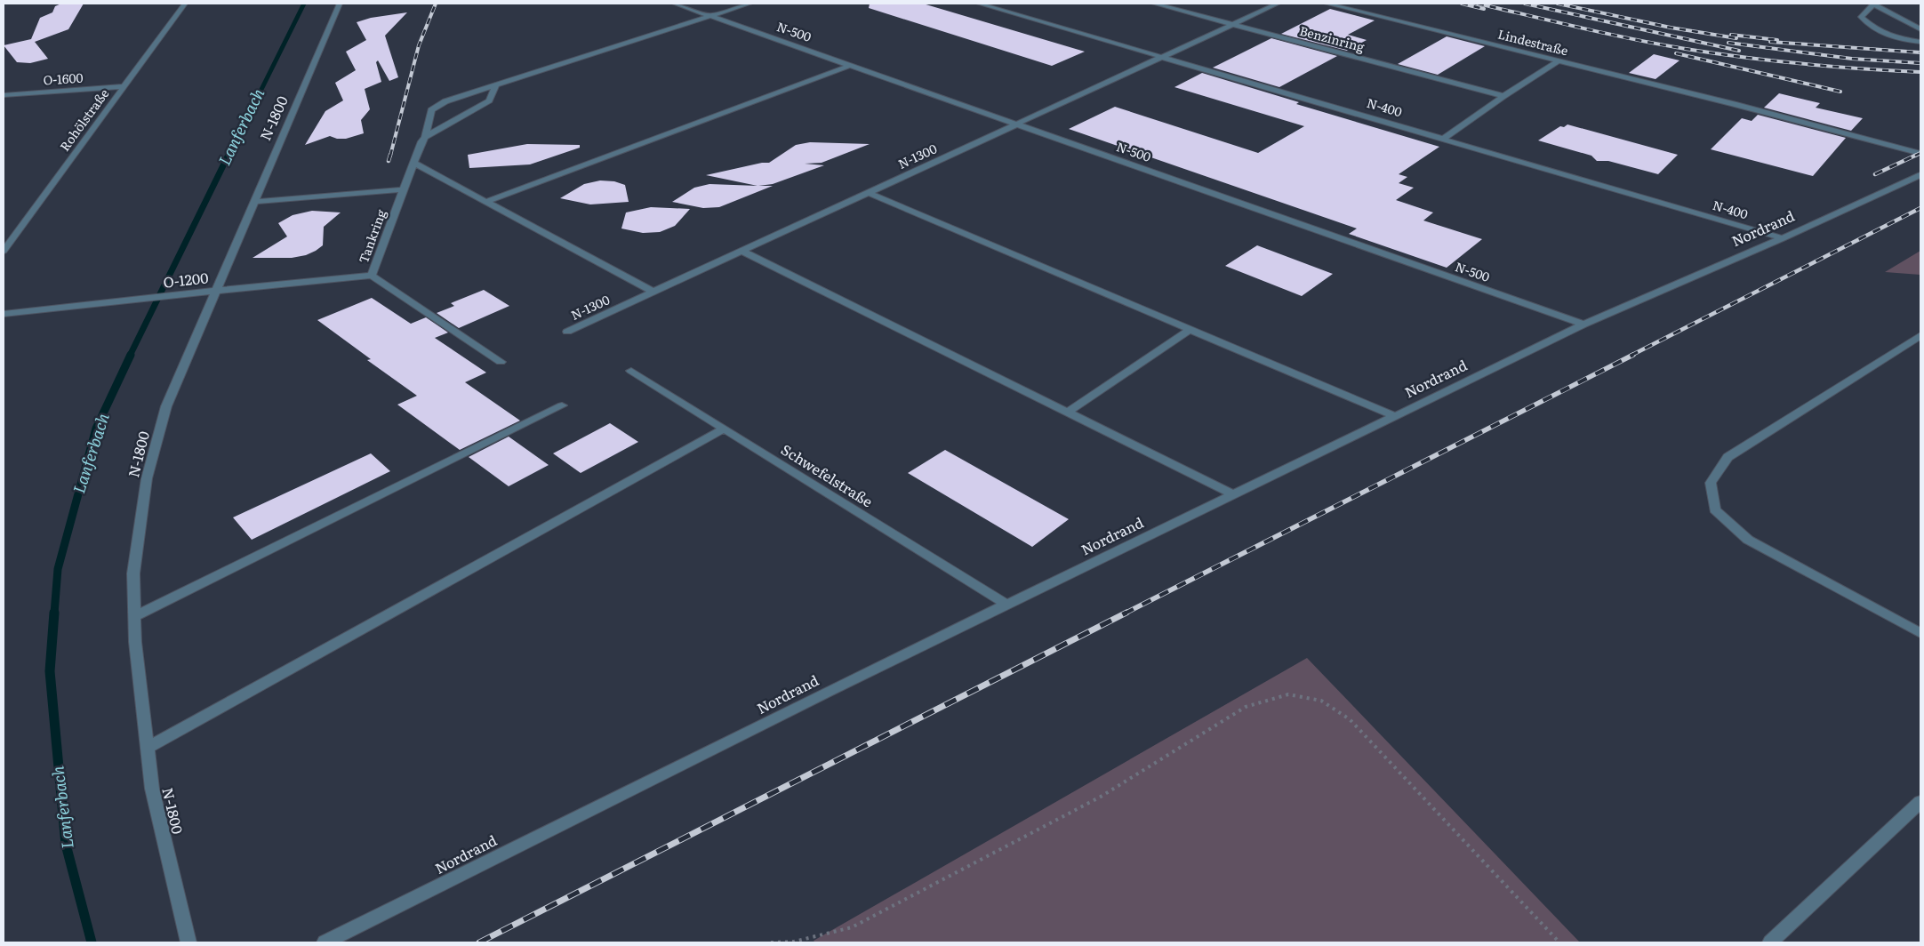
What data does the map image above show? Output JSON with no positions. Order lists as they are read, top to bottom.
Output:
{
  "streets": {
    "lane": [
      "N-500",
      "Benzinring",
      "Lindestraße",
      "O-1600",
      "N-400",
      "N-1800",
      "Rohölstraße",
      "N-1300",
      "Nordrand",
      "Tankring",
      "O-1200",
      "Schwefelstraße"
    ]
  },
  "crossings": [
    ["N-500", "N-1300"],
    ["N-500", "Nordrand"],
    ["N-500", "Tankring"],
    ["Benzinring", "N-1300"],
    ["O-1600", "Rohölstraße"],
    ["N-400", "N-1300"],
    ["N-400", "Nordrand"],
    ["N-1800", "O-1200"],
    ["Nordrand", "Schwefelstraße"],
    ["Tankring", "O-1200"]
  ],
  "water": ["Lanferbach"]
}
